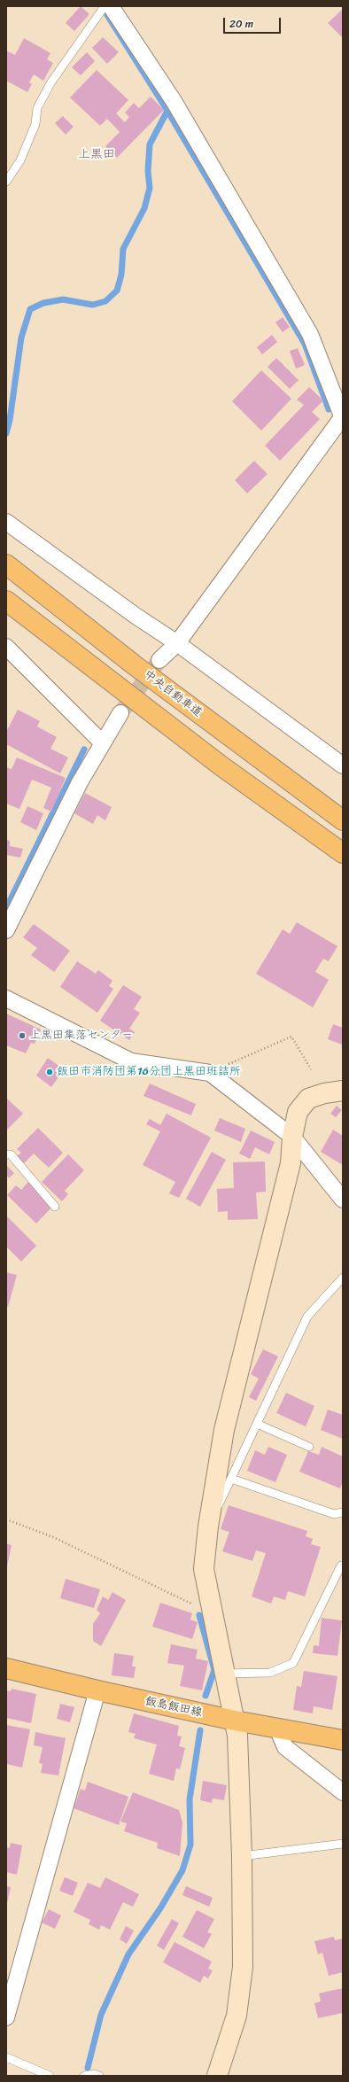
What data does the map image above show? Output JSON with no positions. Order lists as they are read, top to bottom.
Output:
{
  "streets": {
    "main road": ["中央自動車道", "飯島飯田線"]
  },
  "districts": ["上黒田"],
  "places": ["上黒田集落センター", "飯田市消防団第16分団上黒田班詰所"],
  "scale_bar": "20 m"
}
